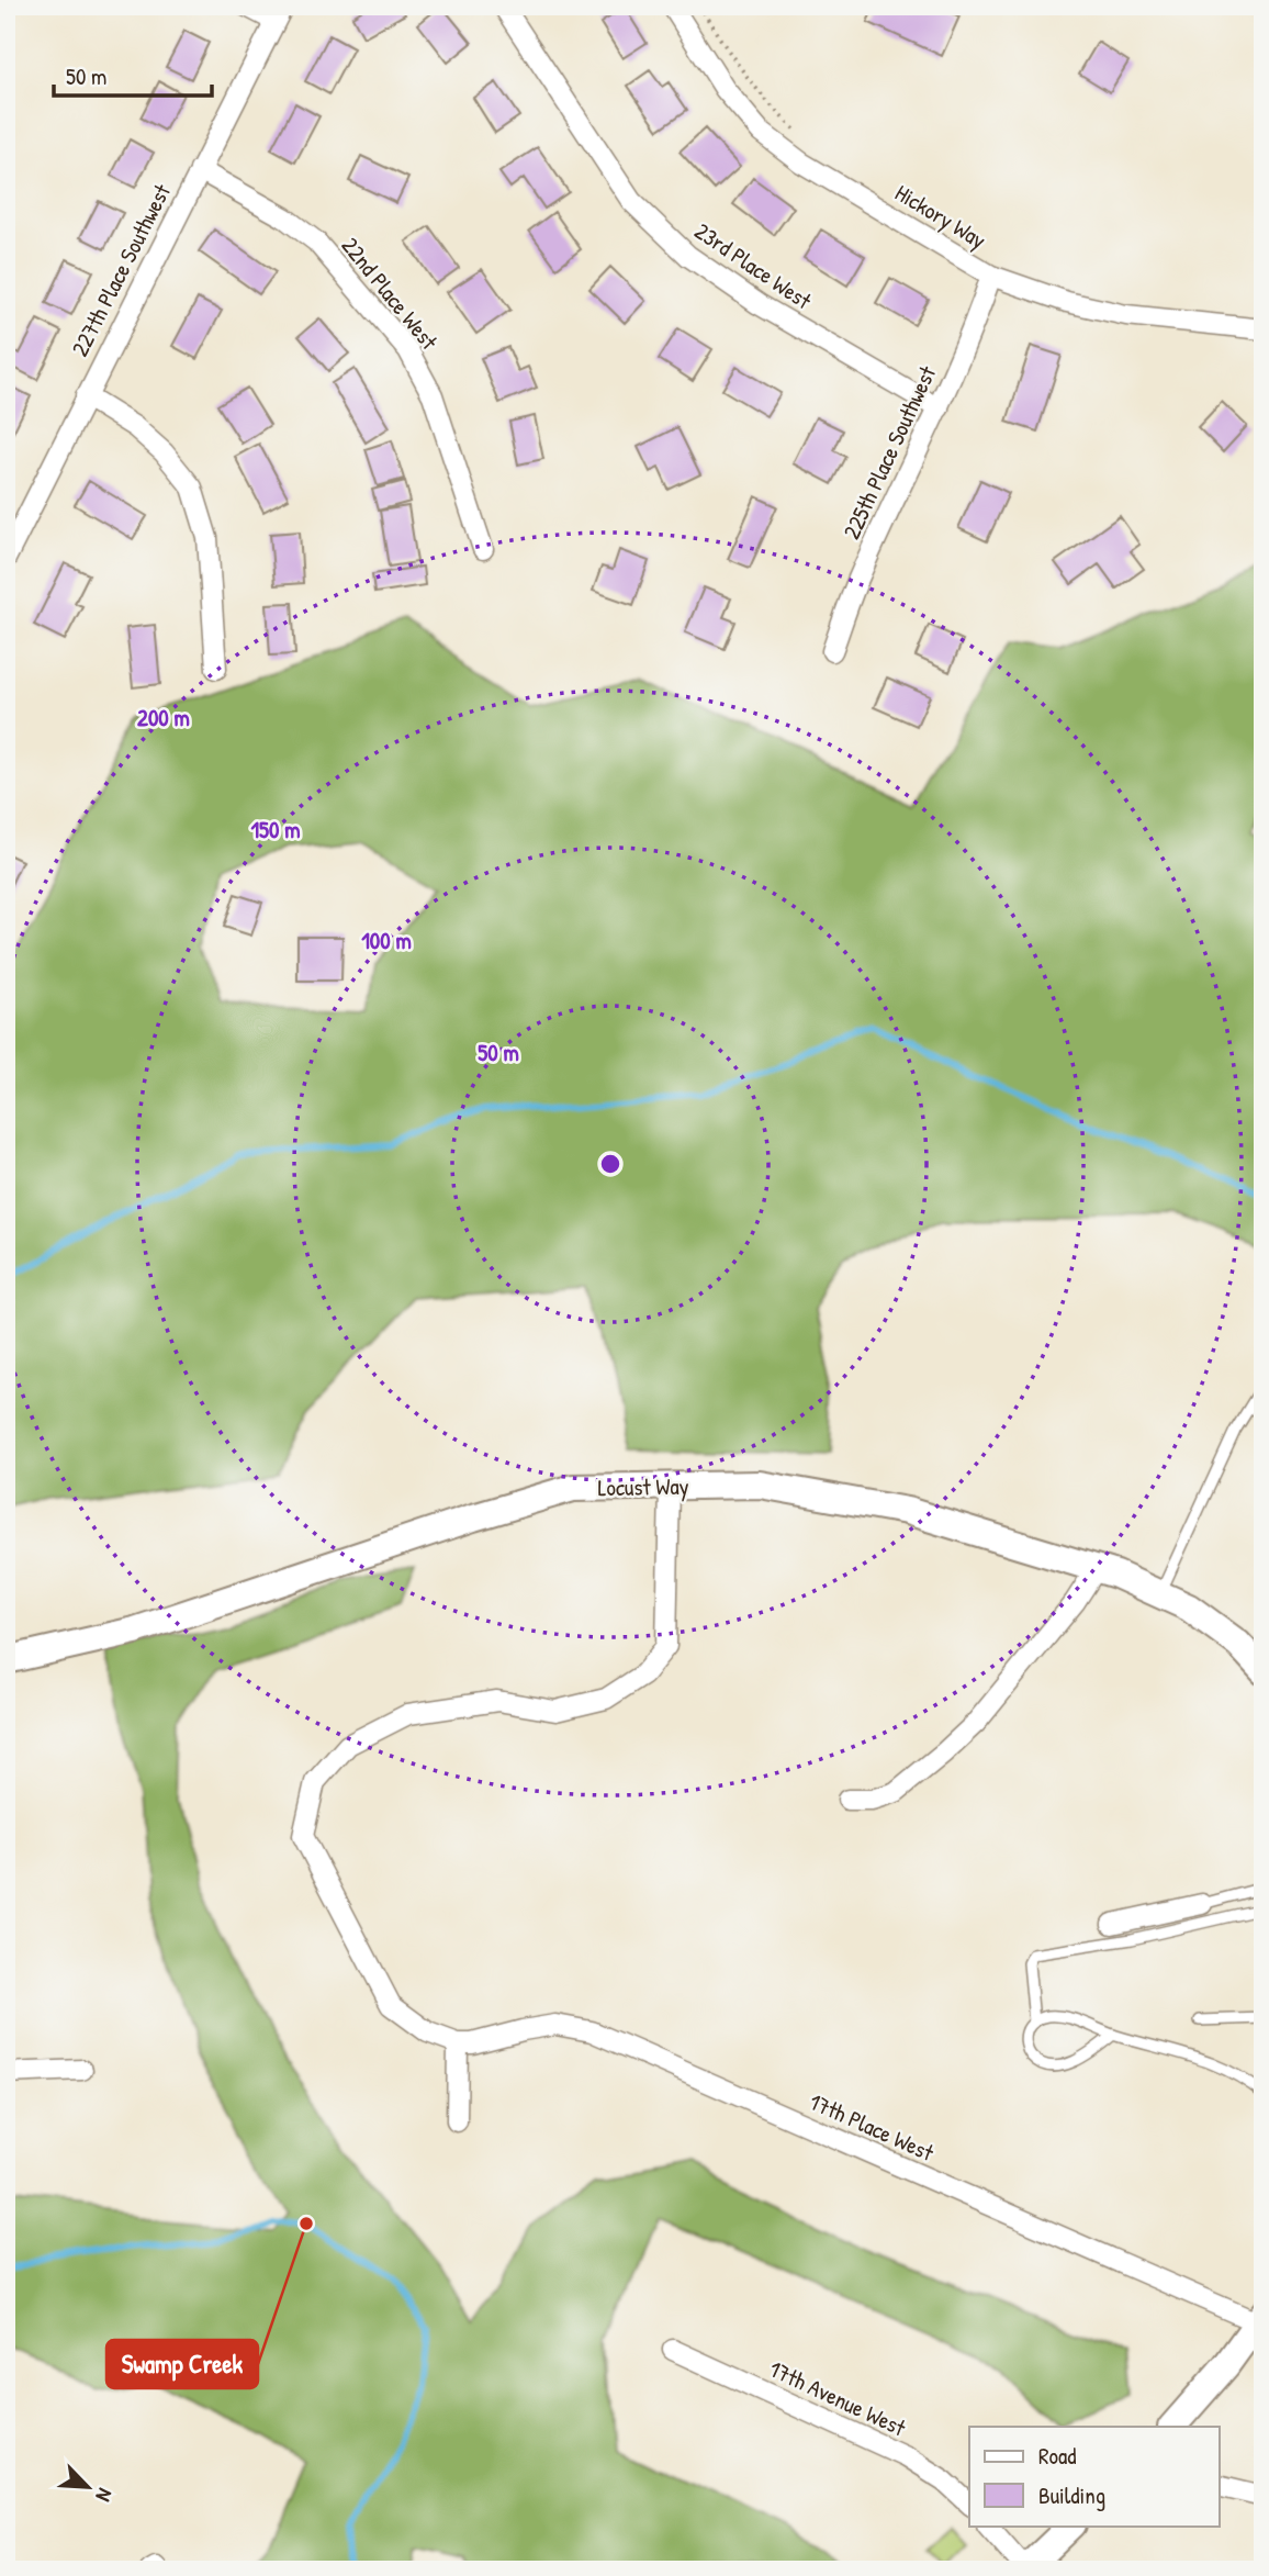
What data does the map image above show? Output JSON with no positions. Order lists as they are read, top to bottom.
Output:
{
  "streets": {
    "main road": ["Locust Way"],
    "street": [
      "Hickory Way",
      "23rd Place West",
      "227th Place Southwest",
      "22nd Place West",
      "225th Place Southwest",
      "17th Place West",
      "17th Avenue West"
    ]
  },
  "crossings": [
    ["Hickory Way", "225th Place Southwest"],
    ["23rd Place West", "225th Place Southwest"],
    ["227th Place Southwest", "22nd Place West"]
  ],
  "places": ["Swamp Creek"],
  "legend": ["Road", "Building"],
  "scale_bar": "50 m",
  "north": "bottom right",
  "rings": [
    "200 m",
    "150 m",
    "100 m",
    "50 m"
  ]
}
